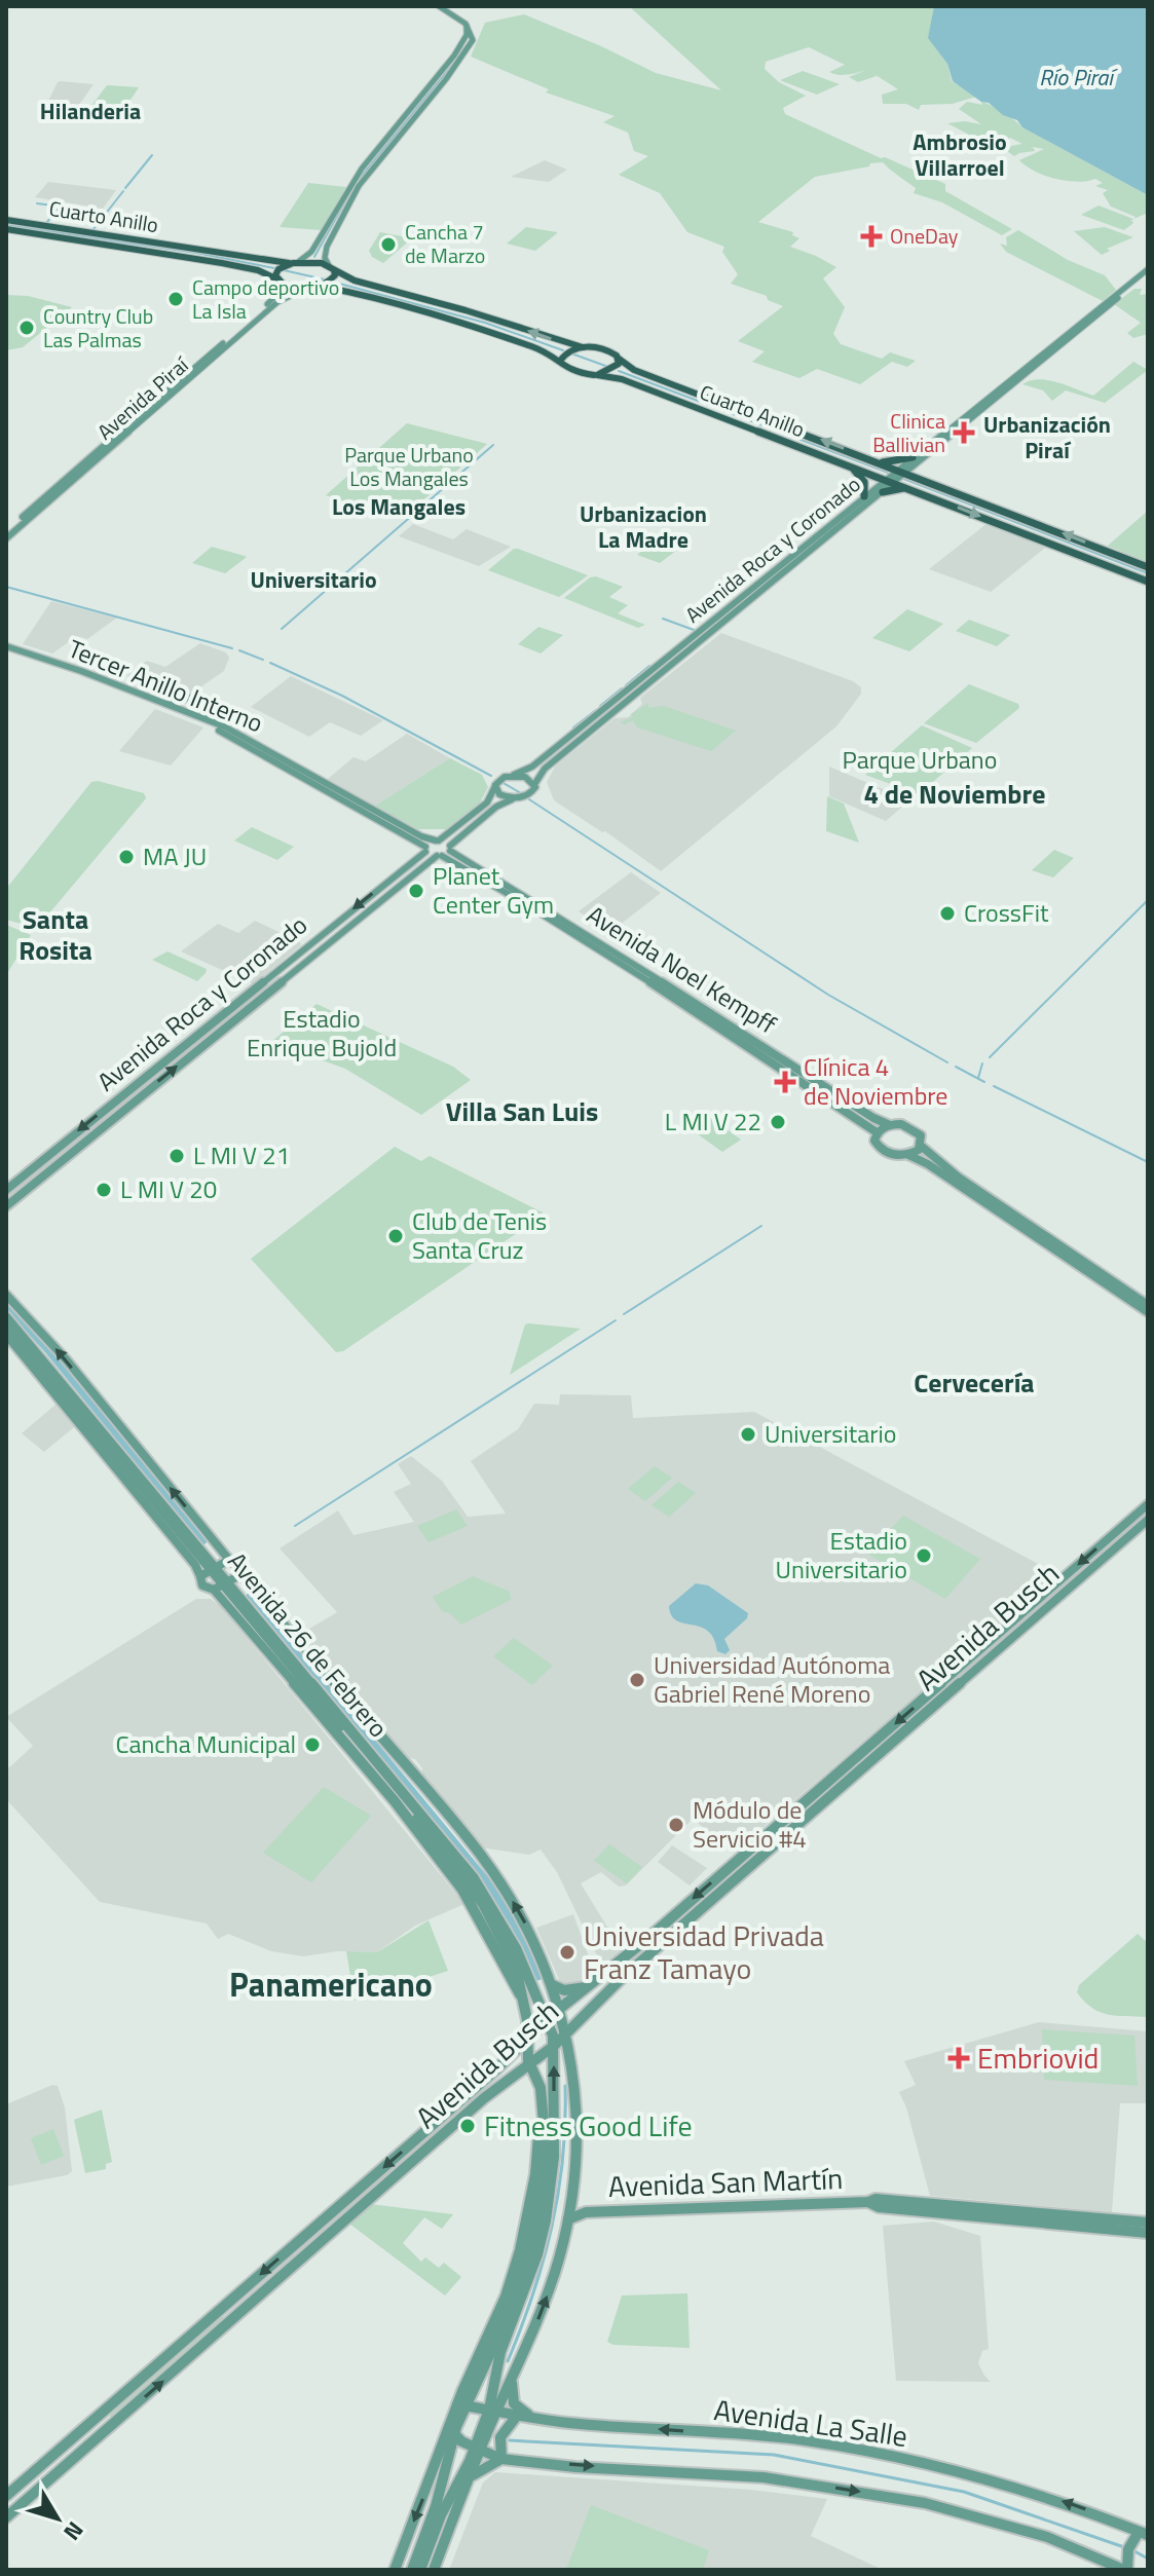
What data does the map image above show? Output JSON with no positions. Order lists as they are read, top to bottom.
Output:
{
  "streets": {
    "highway": ["Cuarto Anillo"],
    "main road": [
      "Avenida Piraí",
      "Avenida Roca y Coronado",
      "Tercer Anillo Interno",
      "Avenida Noel Kempff",
      "Avenida Busch",
      "Avenida 26 de Febrero",
      "Avenida San Martín",
      "Avenida La Salle"
    ]
  },
  "crossings": [
    ["Cuarto Anillo", "Avenida Roca y Coronado"],
    ["Avenida Roca y Coronado", "Tercer Anillo Interno"],
    ["Avenida Roca y Coronado", "Avenida Noel Kempff"],
    ["Tercer Anillo Interno", "Avenida Noel Kempff"],
    ["Avenida Busch", "Avenida 26 de Febrero"],
    ["Avenida 26 de Febrero", "Avenida San Martín"],
    ["Avenida 26 de Febrero", "Avenida La Salle"]
  ],
  "districts": [
    "Hilanderia",
    "Ambrosio Villarroel",
    "Urbanización Piraí",
    "Los Mangales",
    "Urbanizacion La Madre",
    "Universitario",
    "4 de Noviembre",
    "Santa Rosita",
    "Villa San Luis",
    "Cervecería",
    "Panamericano"
  ],
  "water": ["Río Piraí"],
  "parks": ["Parque Urbano Los Mangales", "Parque Urbano", "Estadio Enrique Bujold"],
  "places": {
    "health": [
      "OneDay",
      "Clinica Ballivian",
      "Clínica 4 de Noviembre",
      "Embriovid"
    ],
    "other": [
      "Cancha 7 de Marzo",
      "Campo deportivo La Isla",
      "Country Club Las Palmas",
      "MA JU",
      "Planet Center Gym",
      "CrossFit",
      "L MI V 22",
      "L MI V 21",
      "L MI V 20",
      "Club de Tenis Santa Cruz",
      "Universitario",
      "Estadio Universitario",
      "Universidad Autónoma Gabriel René Moreno",
      "Cancha Municipal",
      "Módulo de Servicio #4",
      "Universidad Privada Franz Tamayo",
      "Fitness Good Life"
    ]
  },
  "north": "bottom right"
}
